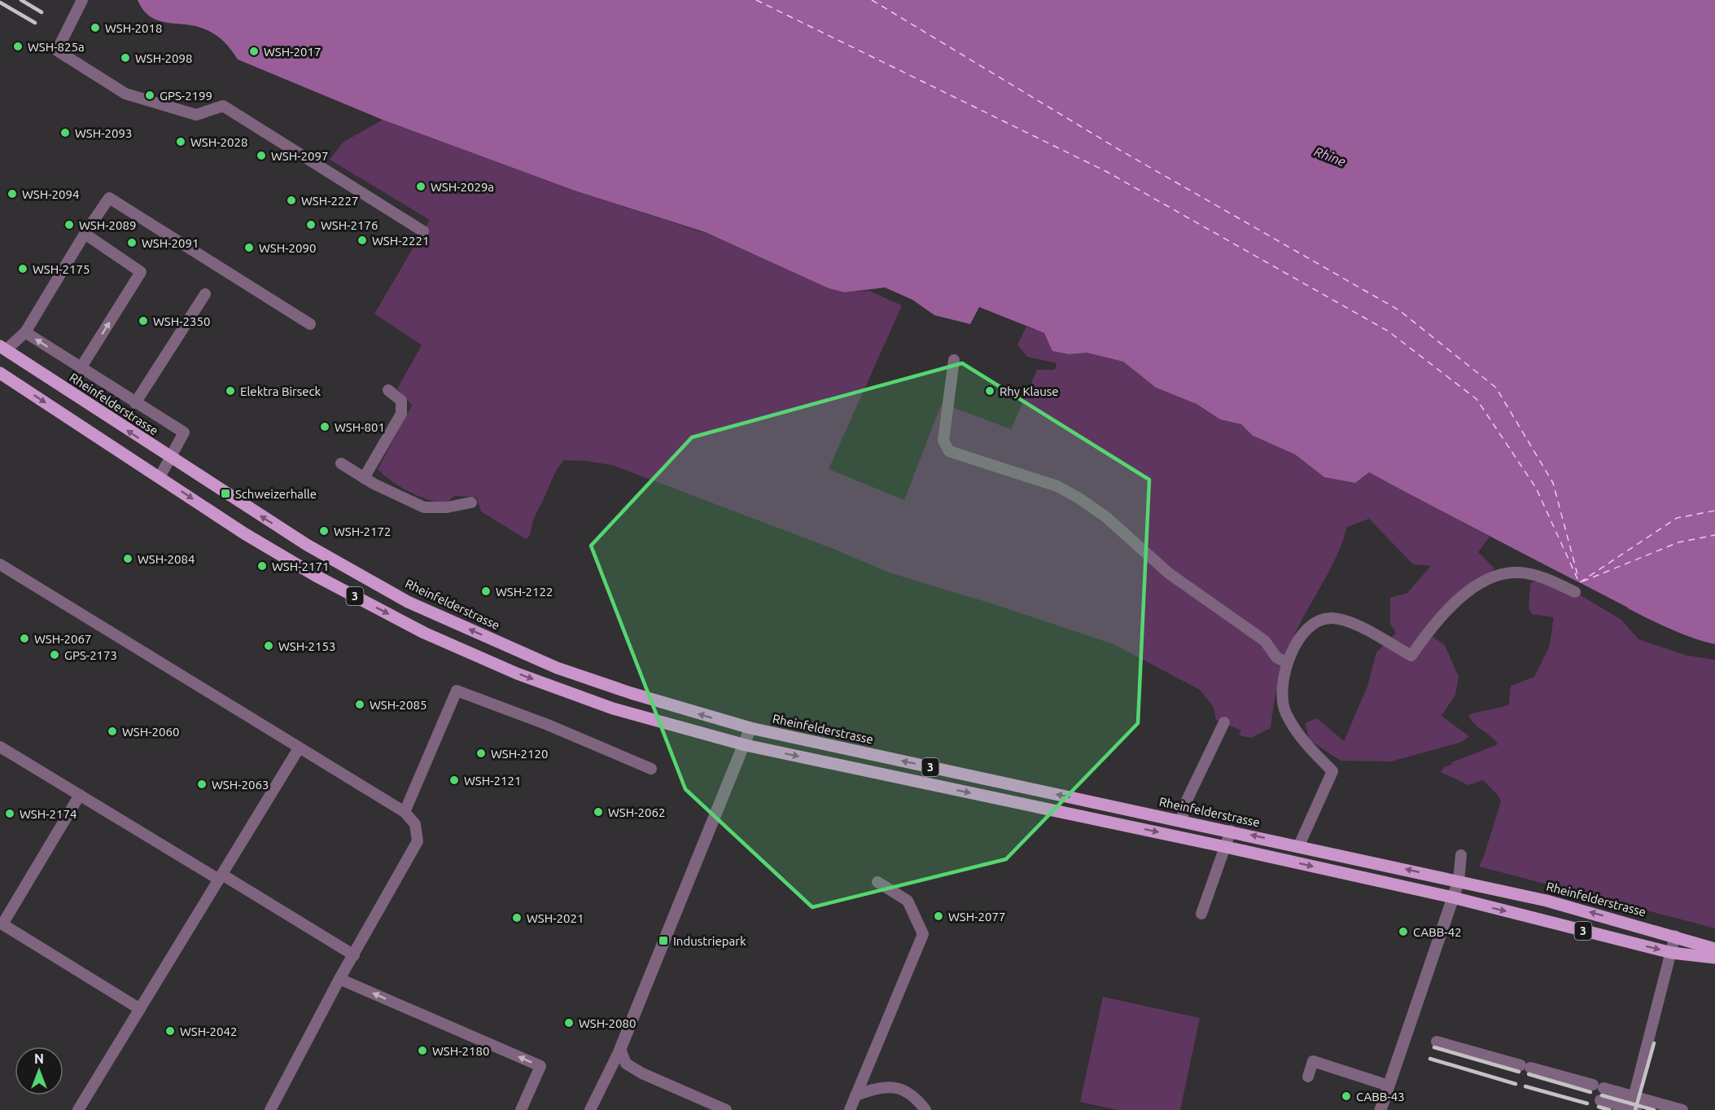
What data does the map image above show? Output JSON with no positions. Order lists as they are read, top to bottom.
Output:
{
  "streets": {
    "main road": ["Rheinfelderstrasse", "3"]
  },
  "water": ["Rhine"],
  "places": {
    "other": [
      "WSH-2018",
      "WSH-825a",
      "WSH-2017",
      "WSH-2098",
      "GPS-2199",
      "WSH-2093",
      "WSH-2028",
      "WSH-2097",
      "WSH-2029a",
      "WSH-2094",
      "WSH-2227",
      "WSH-2089",
      "WSH-2176",
      "WSH-2221",
      "WSH-2091",
      "WSH-2090",
      "WSH-2175",
      "WSH-2350",
      "Elektra Birseck",
      "Rhy Klause",
      "WSH-801",
      "WSH-2172",
      "WSH-2084",
      "WSH-2171",
      "WSH-2122",
      "WSH-2067",
      "WSH-2153",
      "GPS-2173",
      "WSH-2085",
      "WSH-2060",
      "WSH-2120",
      "WSH-2121",
      "WSH-2063",
      "WSH-2062",
      "WSH-2174",
      "WSH-2077",
      "WSH-2021",
      "CABB-42",
      "WSH-2080",
      "WSH-2042",
      "WSH-2180",
      "CABB-43"
    ],
    "transit": ["Schweizerhalle", "Industriepark"]
  },
  "north": "top"
}
